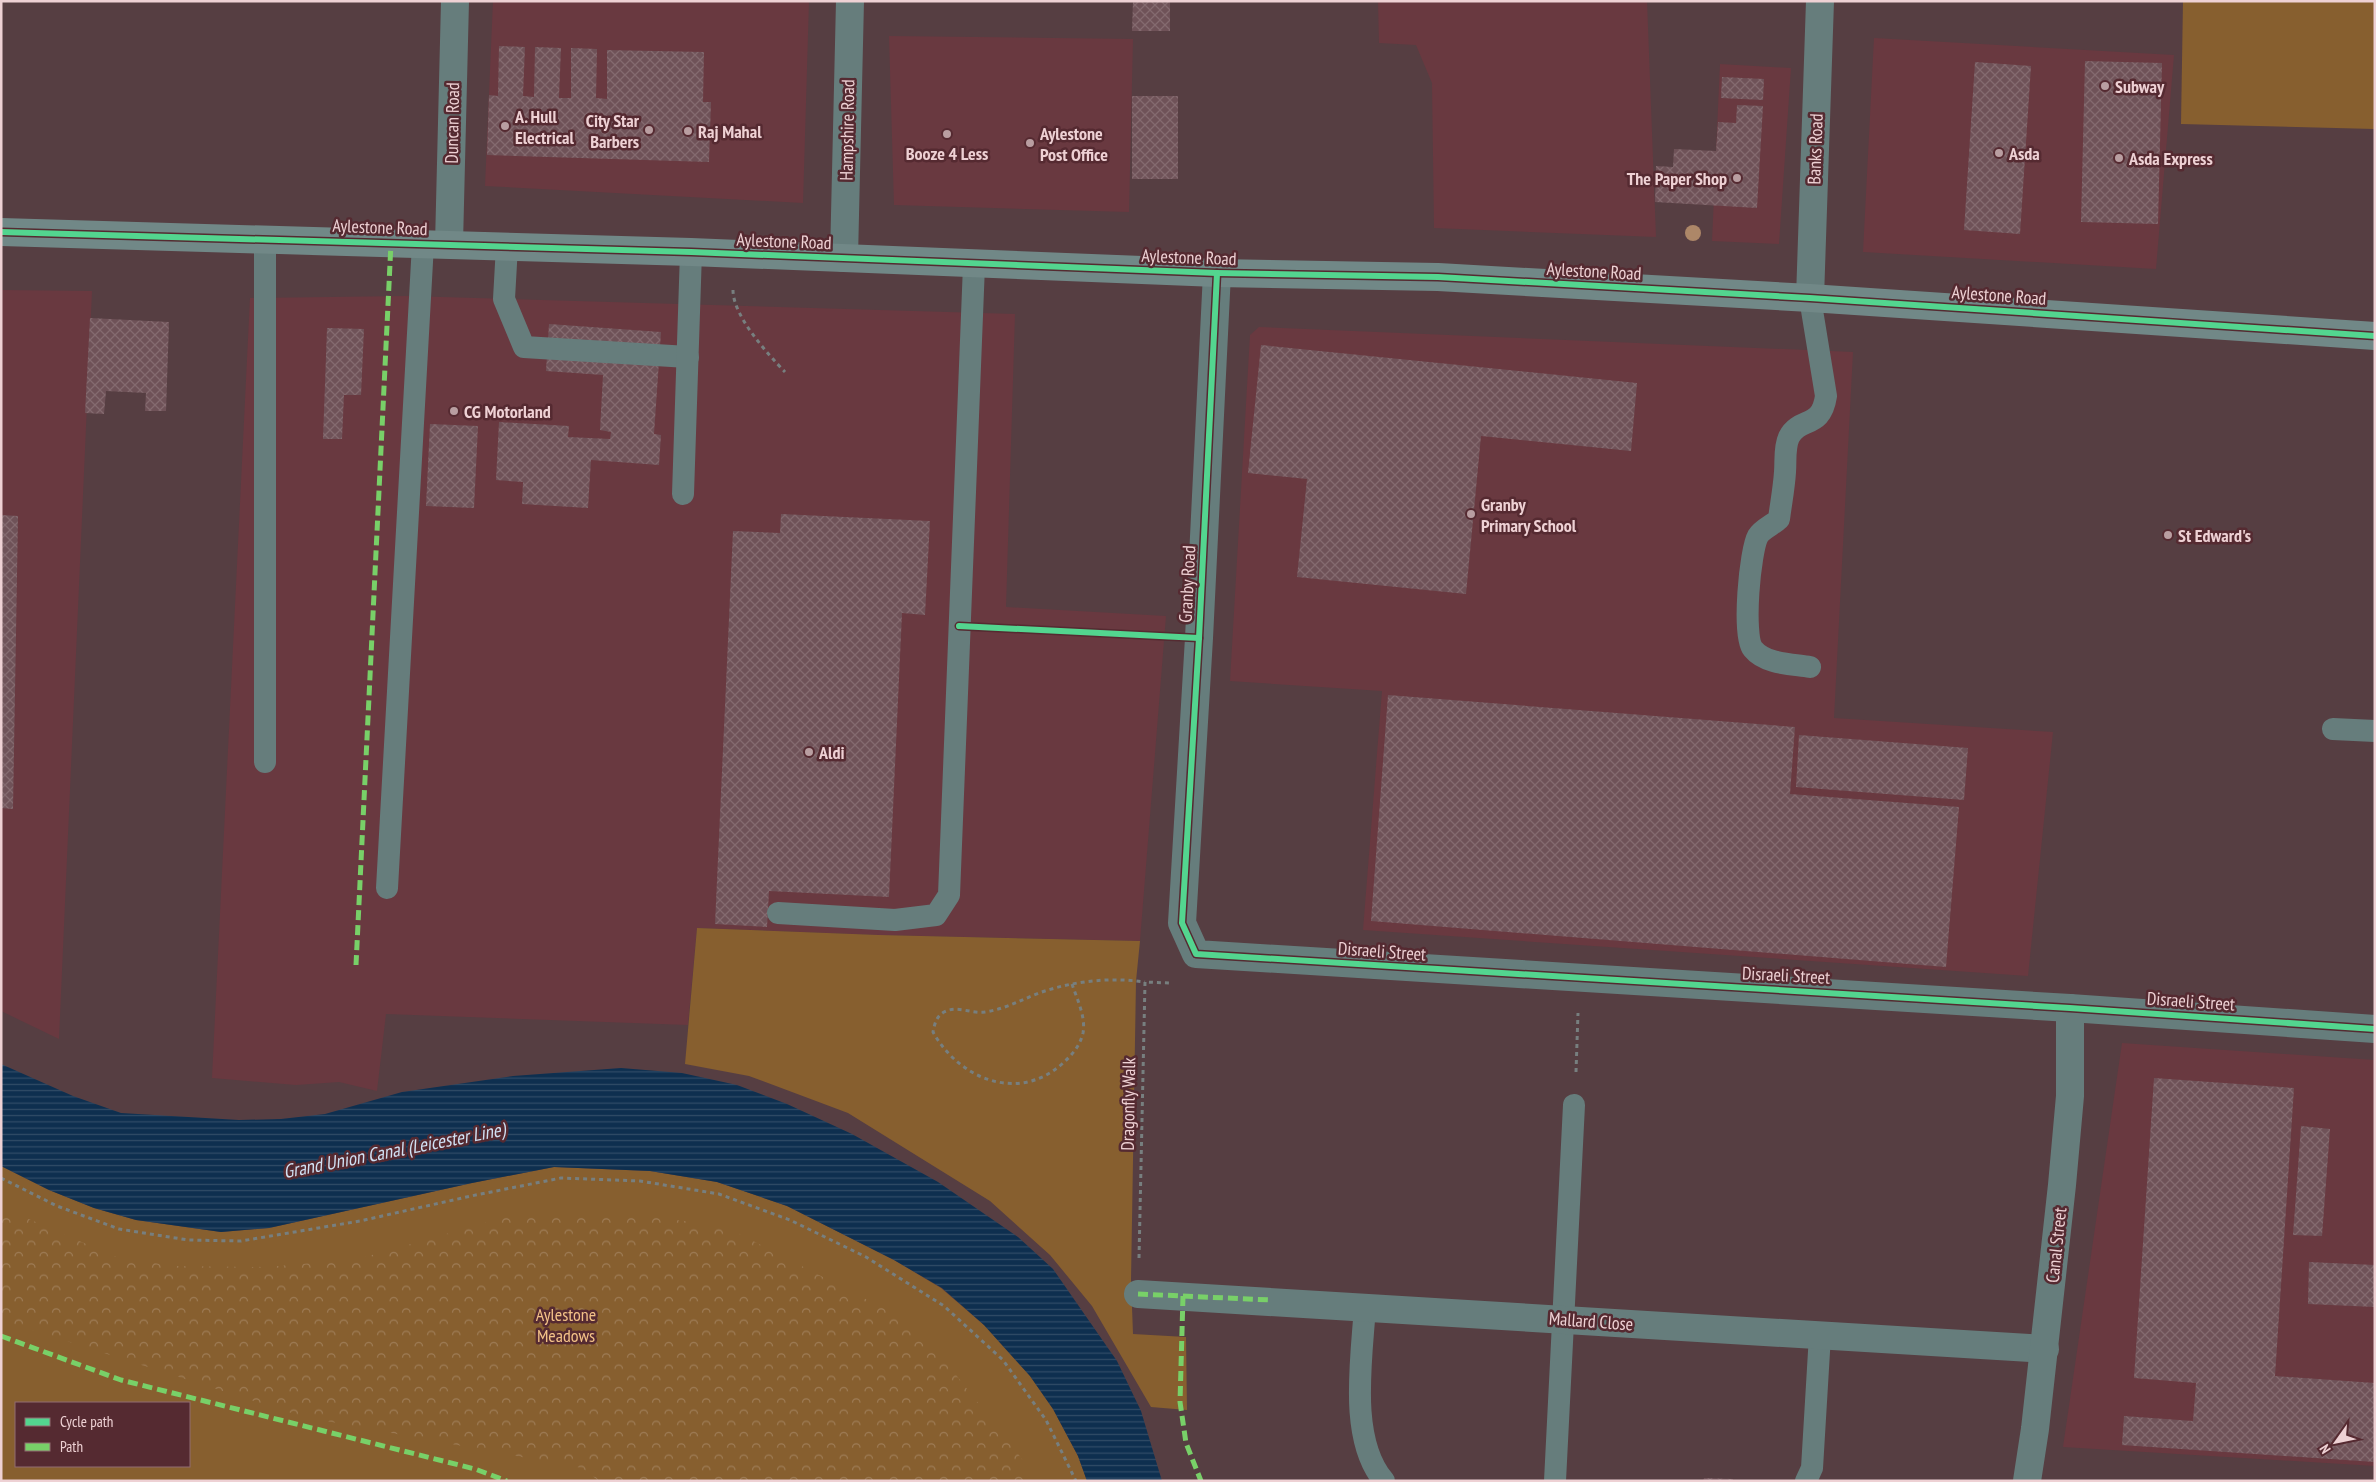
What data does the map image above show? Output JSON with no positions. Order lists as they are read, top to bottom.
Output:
{
  "streets": {
    "main road": ["Aylestone Road"],
    "street": [
      "Duncan Road",
      "Hampshire Road",
      "Banks Road",
      "Granby Road",
      "Disraeli Street",
      "Canal Street",
      "Mallard Close"
    ],
    "path": ["Dragonfly Walk"]
  },
  "crossings": [
    ["Duncan Road", "Aylestone Road"],
    ["Hampshire Road", "Aylestone Road"],
    ["Banks Road", "Aylestone Road"],
    ["Aylestone Road", "Granby Road"],
    ["Granby Road", "Disraeli Street"],
    ["Disraeli Street", "Canal Street"],
    ["Dragonfly Walk", "Mallard Close"],
    ["Canal Street", "Mallard Close"]
  ],
  "water": ["Grand Union Canal (Leicester Line)"],
  "parks": ["Aylestone Meadows"],
  "places": [
    "Subway",
    "A. Hull Electrical",
    "City Star Barbers",
    "Raj Mahal",
    "Booze 4 Less",
    "Aylestone Post Office",
    "Asda",
    "Asda Express",
    "The Paper Shop",
    "CG Motorland",
    "Granby Primary School",
    "St Edward's",
    "Aldi"
  ],
  "legend": ["Cycle path", "Path"],
  "north": "bottom left"
}
